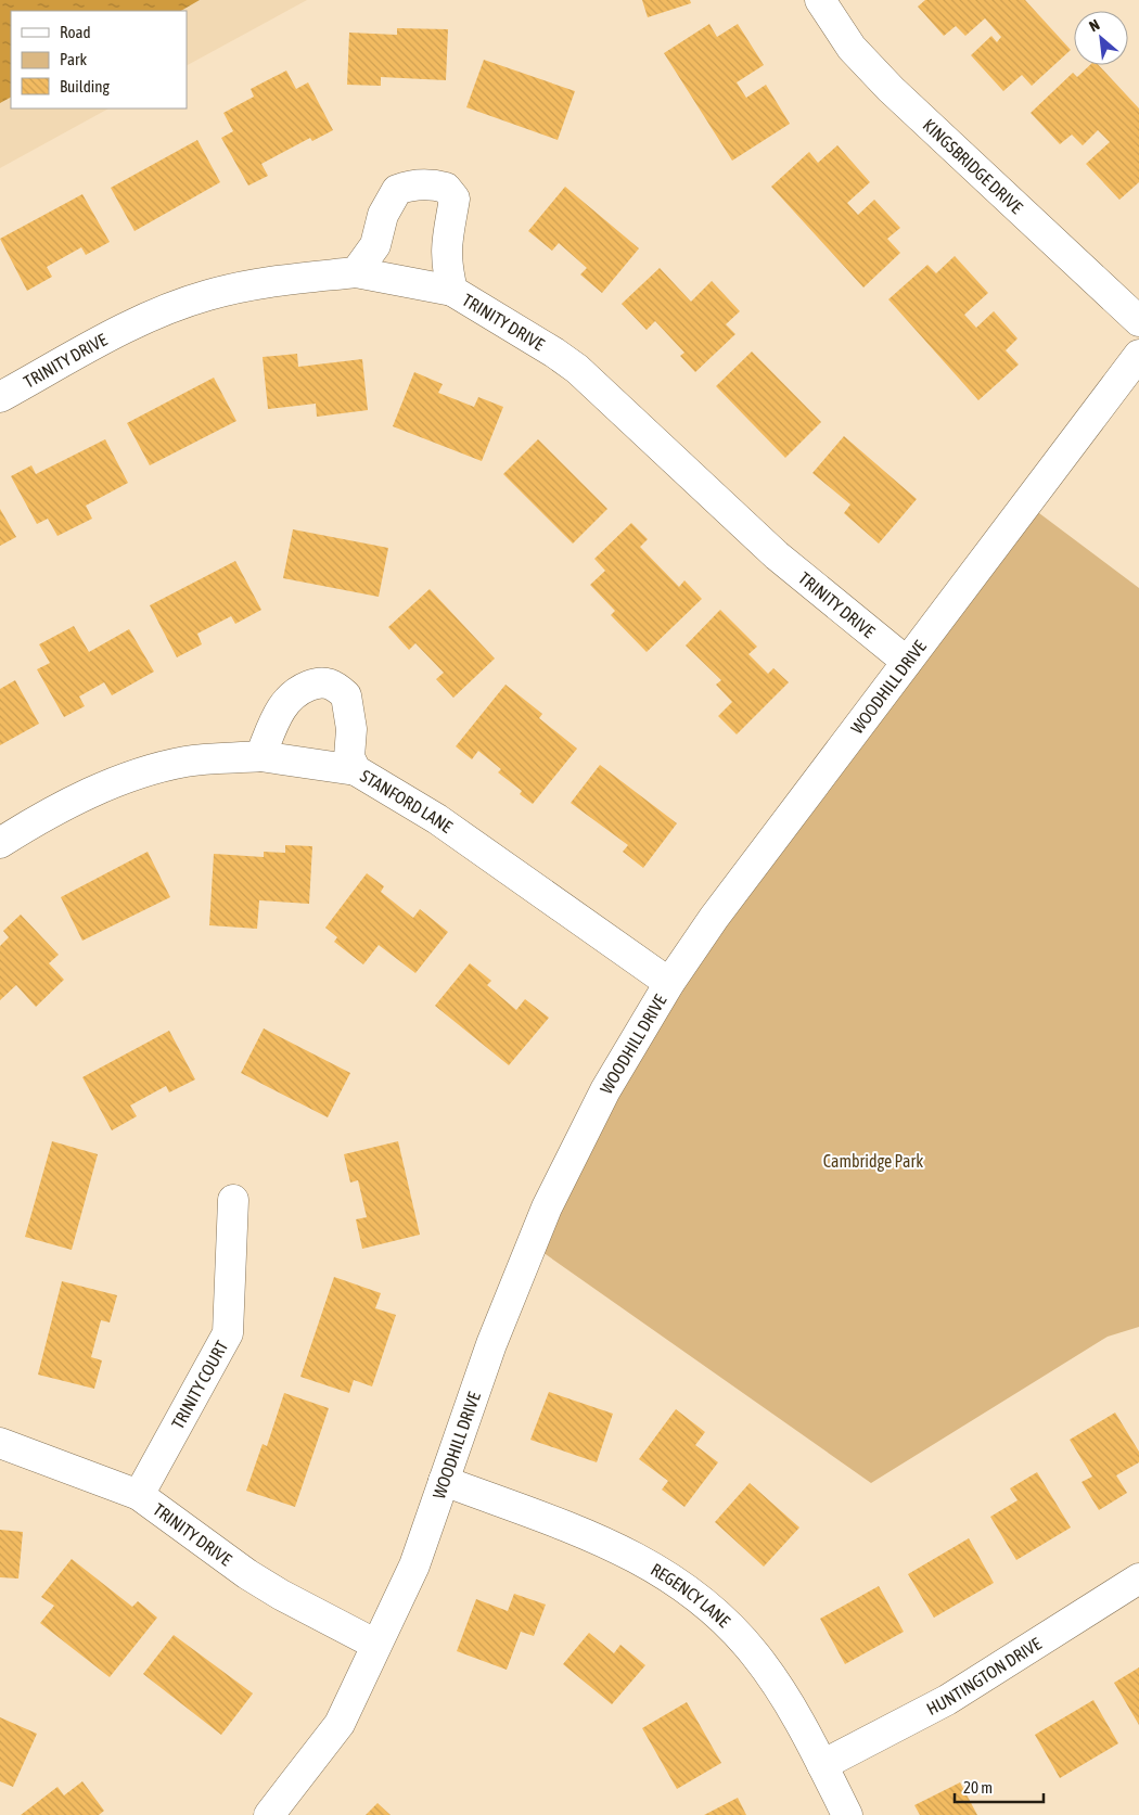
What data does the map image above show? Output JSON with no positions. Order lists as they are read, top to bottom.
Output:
{
  "streets": {
    "street": [
      "KINGSBRIDGE DRIVE",
      "TRINITY DRIVE",
      "WOODHILL DRIVE",
      "STANFORD LANE",
      "TRINITY COURT",
      "REGENCY LANE",
      "HUNTINGTON DRIVE"
    ]
  },
  "crossings": [
    ["TRINITY DRIVE", "WOODHILL DRIVE"],
    ["TRINITY DRIVE", "TRINITY COURT"],
    ["WOODHILL DRIVE", "STANFORD LANE"],
    ["WOODHILL DRIVE", "REGENCY LANE"],
    ["REGENCY LANE", "HUNTINGTON DRIVE"]
  ],
  "parks": ["Cambridge Park"],
  "legend": ["Road", "Park", "Building"],
  "scale_bar": "20 m",
  "north": "top left"
}
